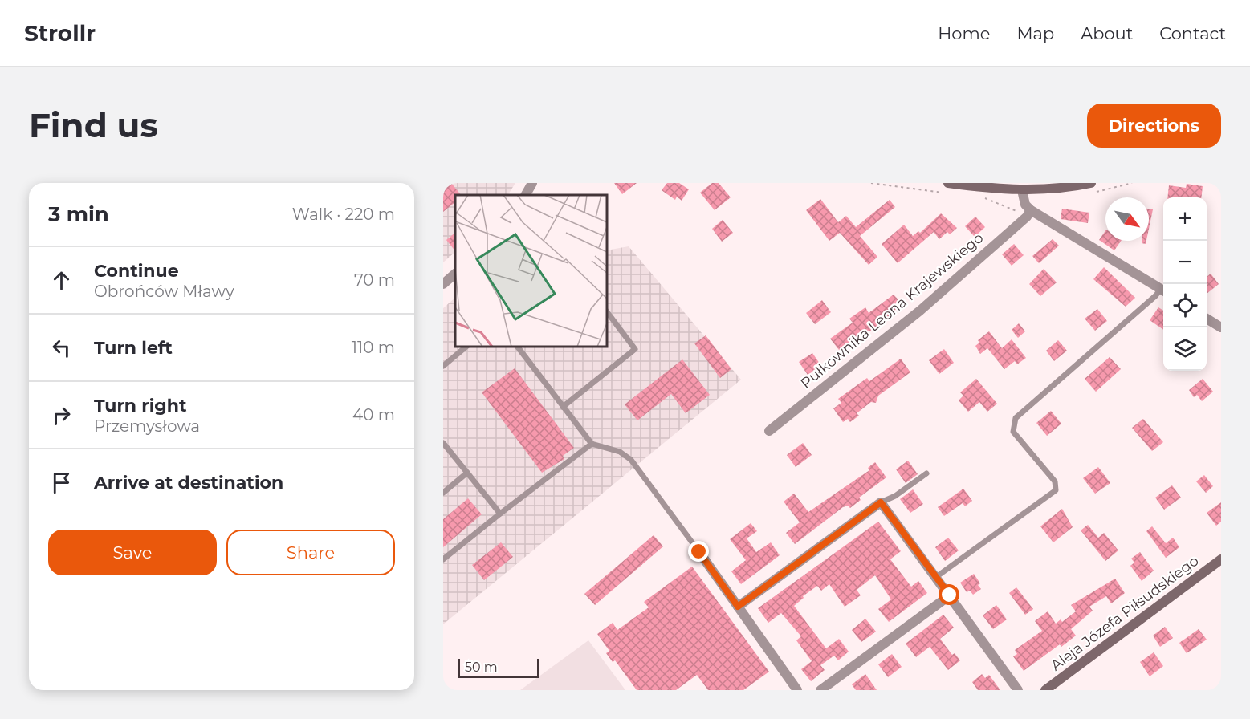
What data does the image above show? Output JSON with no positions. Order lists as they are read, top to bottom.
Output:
{
  "streets": {
    "main road": ["Aleja Józefa Piłsudskiego"],
    "street": ["Pułkownika Leona Krajewskiego"]
  },
  "scale_bar": "50 m",
  "north": "bottom right",
  "page": {
    "header": "Strollr",
    "nav": [
      "Home",
      "Map",
      "About",
      "Contact"
    ],
    "buttons": [
      "Directions",
      ["Save", "Share"]
    ],
    "title": "Find us",
    "heading": ["3 min", "Walk · 220 m"],
    "map_buttons": ["+", "−"],
    "list": [
      ["Continue", "Obrońców Mławy", "70 m"],
      ["Turn left", "110 m"],
      ["Turn right", "Przemysłowa", "40 m"],
      "Arrive at destination"
    ],
    "scale": "50 m"
  }
}
